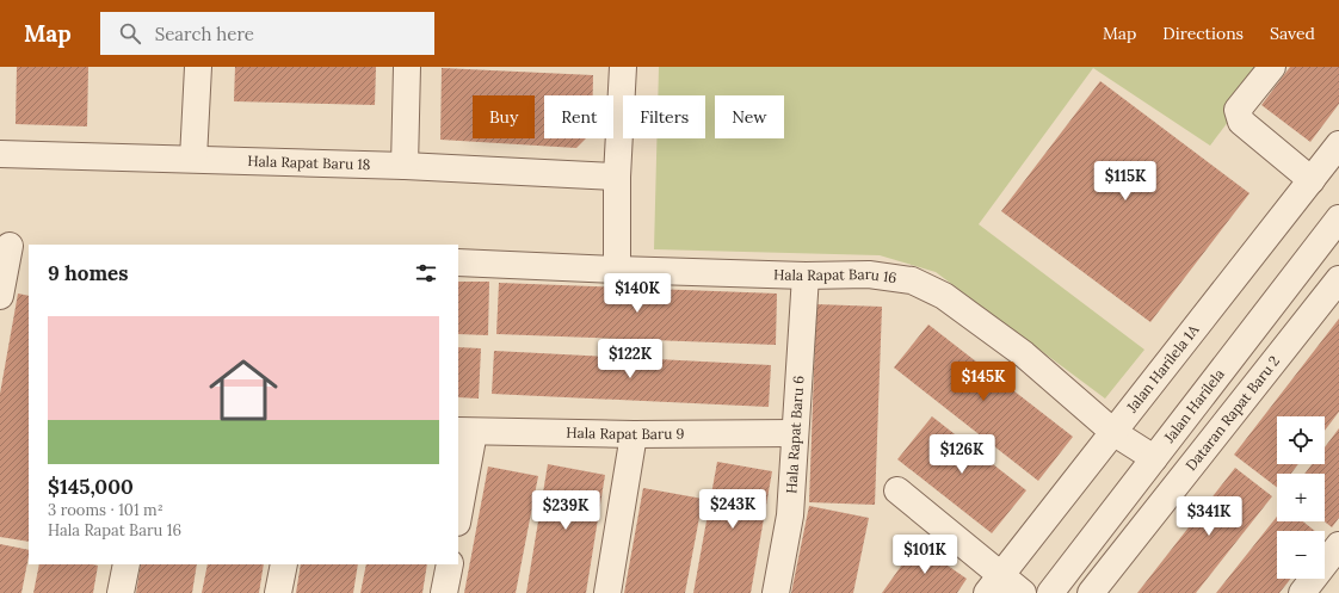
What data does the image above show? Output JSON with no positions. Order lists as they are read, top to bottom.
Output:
{
  "streets": {
    "street": [
      "Hala Rapat Baru 18",
      "Hala Rapat Baru 16",
      "Jalan Harilela 1A",
      "Jalan Harilela",
      "Dataran Rapat Baru 2",
      "Hala Rapat Baru 9",
      "Hala Rapat Baru 6"
    ]
  },
  "crossings": [
    ["Hala Rapat Baru 16", "Jalan Harilela 1A"],
    ["Hala Rapat Baru 16", "Jalan Harilela"],
    ["Hala Rapat Baru 16", "Hala Rapat Baru 6"],
    ["Hala Rapat Baru 9", "Hala Rapat Baru 6"]
  ],
  "page": {
    "header": "Map",
    "search": "Search here",
    "nav": ["Map", "Directions", "Saved"],
    "chip": [
      "Buy",
      "Rent",
      "Filters",
      "New"
    ],
    "price": [
      "$115K",
      "$140K",
      "$122K",
      "$145K",
      "$126K",
      "$243K",
      "$239K",
      "$341K",
      "$101K"
    ],
    "heading": "9 homes",
    "list": [
      {
        "name": "$145,000",
        "note": "3 rooms · 101 m² · Hala Rapat Baru 16"
      }
    ],
    "map_buttons": ["+", "−"]
  }
}
